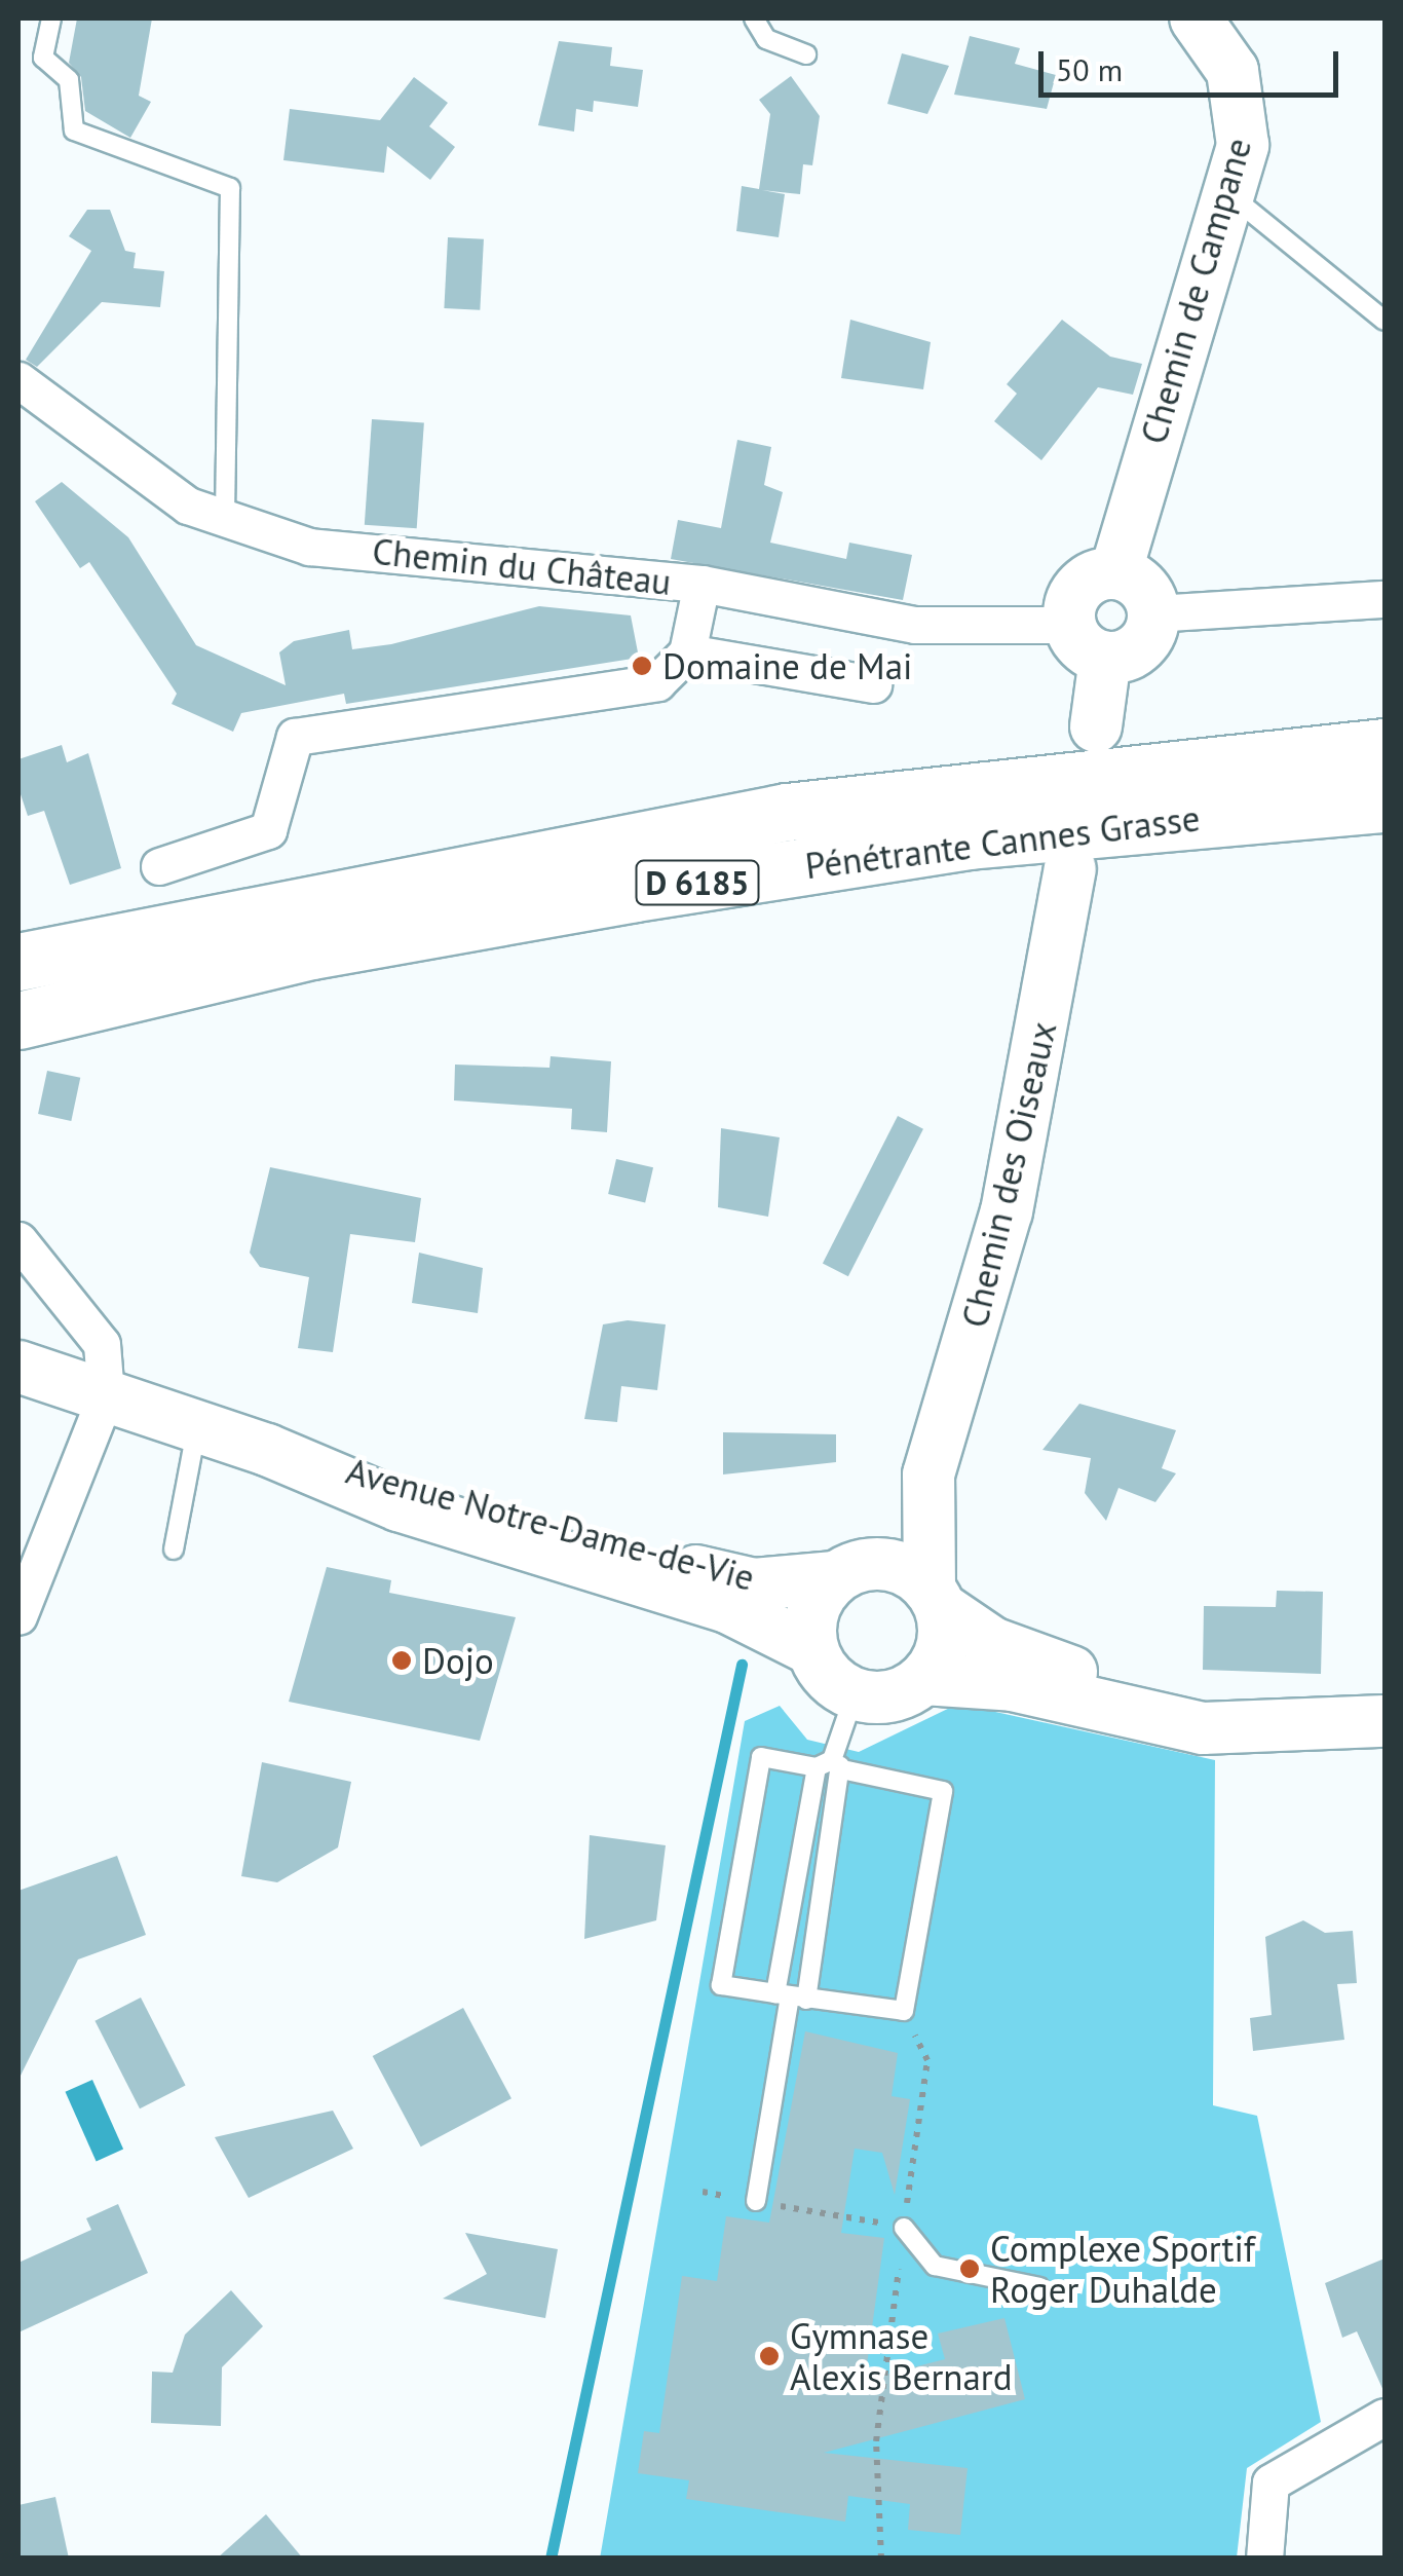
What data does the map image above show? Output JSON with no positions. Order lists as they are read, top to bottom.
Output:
{
  "streets": {
    "highway": ["Pénétrante Cannes Grasse", "D 6185"],
    "main road": ["Chemin de Campane", "Chemin des Oiseaux", "Avenue Notre-Dame-de-Vie"],
    "street": ["Chemin du Château"]
  },
  "crossings": [
    ["Chemin de Campane", "Chemin du Château"],
    ["Chemin des Oiseaux", "Avenue Notre-Dame-de-Vie"]
  ],
  "places": [
    "Domaine de Mai",
    "Dojo",
    "Complexe Sportif Roger Duhalde",
    "Gymnase Alexis Bernard"
  ],
  "scale_bar": "50 m"
}
